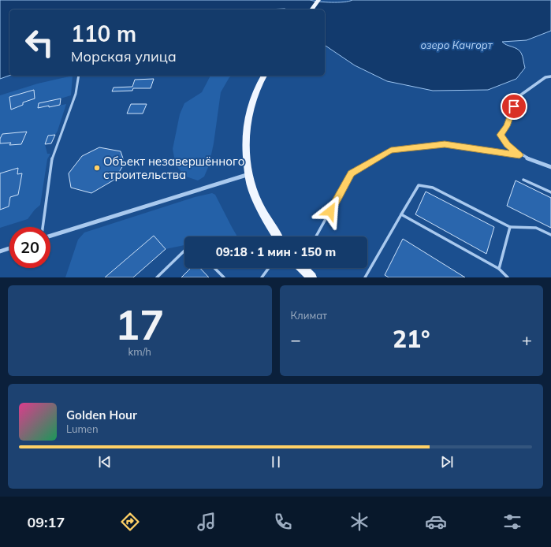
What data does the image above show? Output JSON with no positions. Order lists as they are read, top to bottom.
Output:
{
  "water": ["озеро Качгорт"],
  "places": ["Объект незавершённого строительства"],
  "page": {
    "turn": ["110 m", "Морская улица"],
    "limit": "20",
    "trip": "09:18 · 1 мин · 150 m",
    "tile": [
      ["17", "km/h"],
      "Климат"
    ],
    "heat": ["−", "21°", "+"],
    "song": ["Golden Hour", "Lumen"],
    "tabs": "09:17"
  }
}
